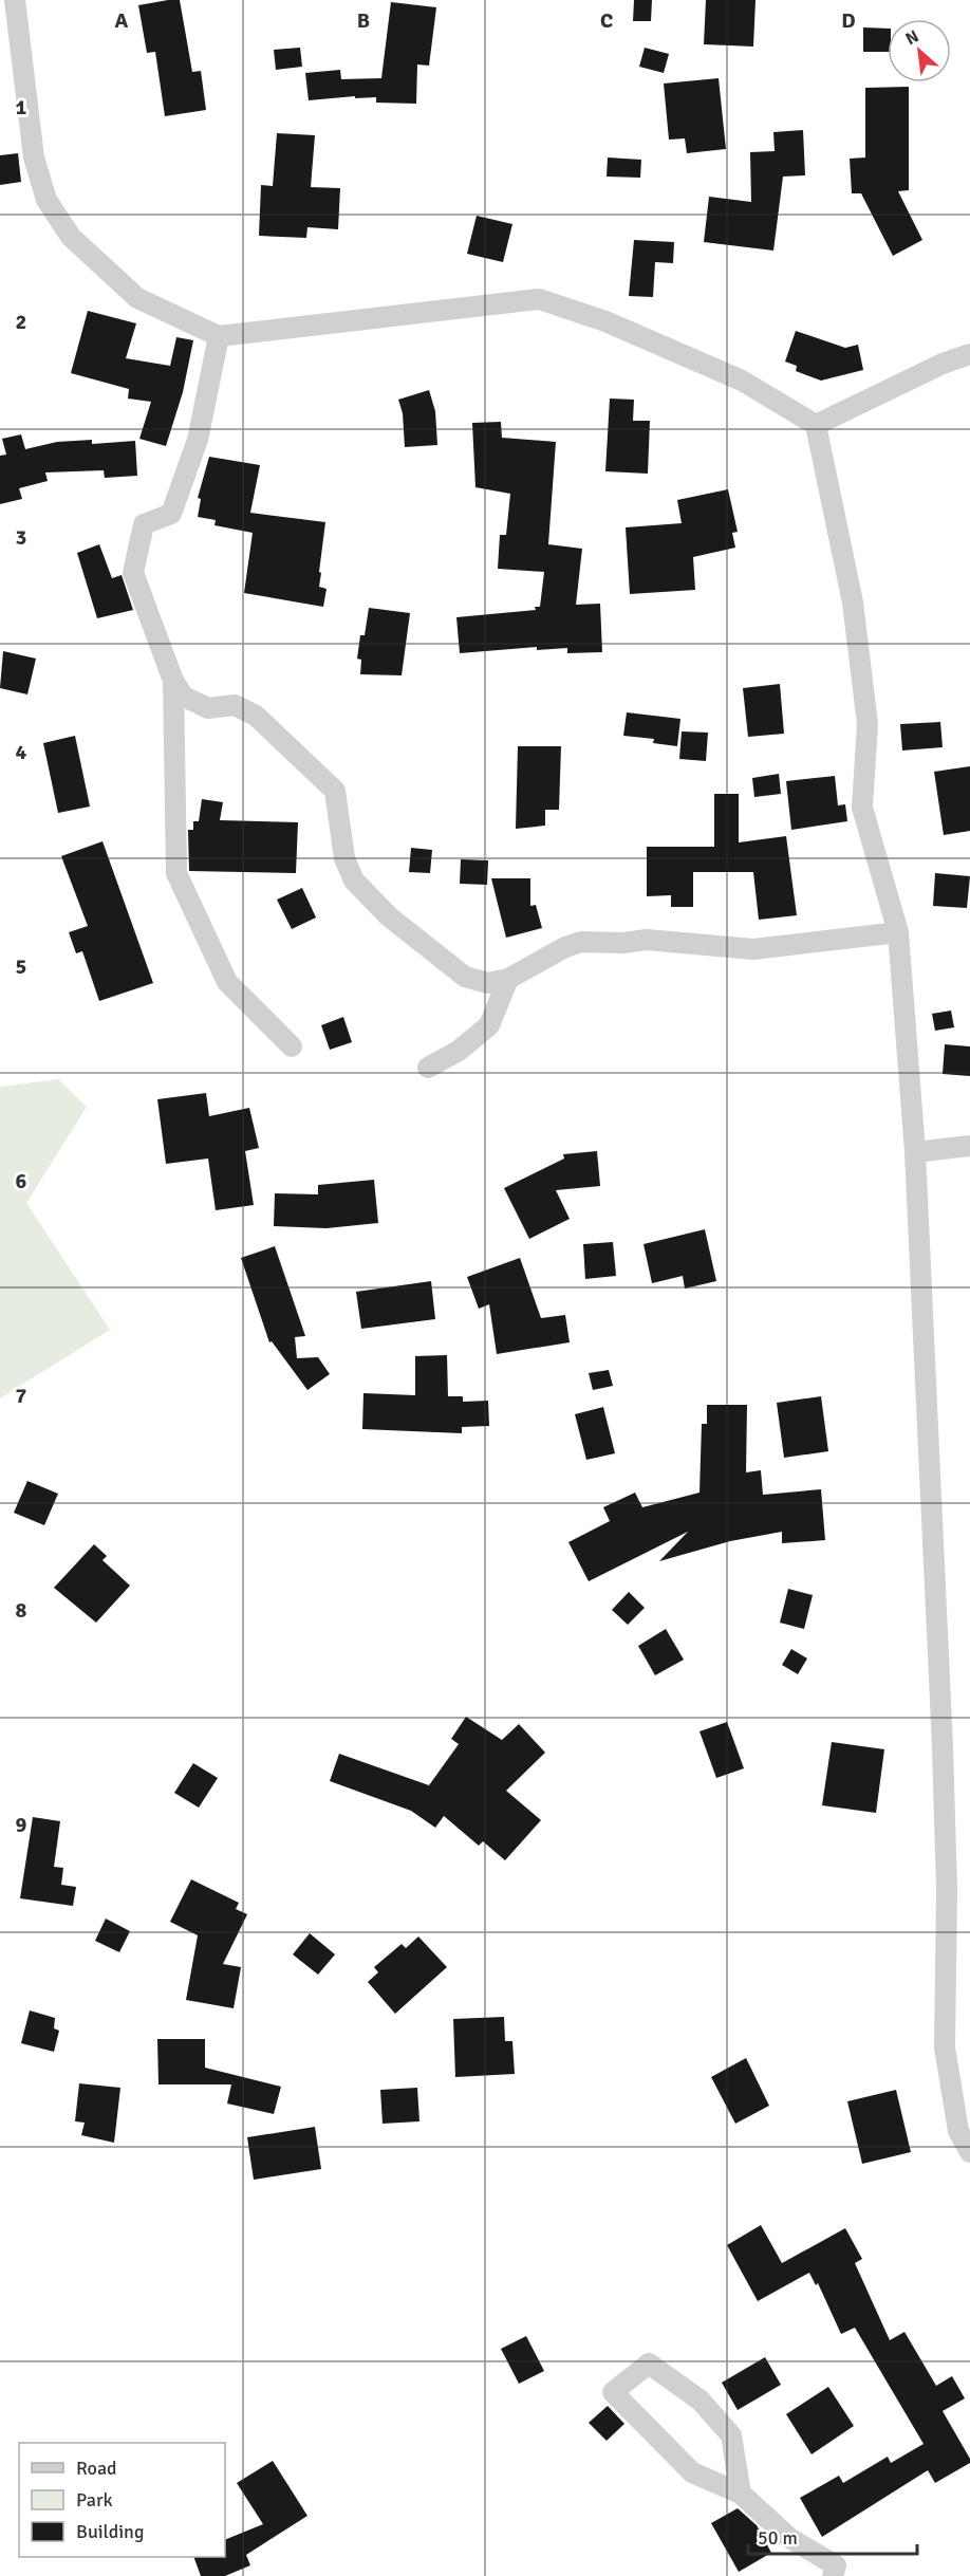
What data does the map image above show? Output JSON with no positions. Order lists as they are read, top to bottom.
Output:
{
  "legend": ["Road", "Park", "Building"],
  "scale_bar": "50 m",
  "north": "top left",
  "grid": {
    "columns": [
      "A",
      "B",
      "C",
      "D"
    ],
    "rows": [
      "1",
      "2",
      "3",
      "4",
      "5",
      "6",
      "7",
      "8",
      "9"
    ]
  }
}
